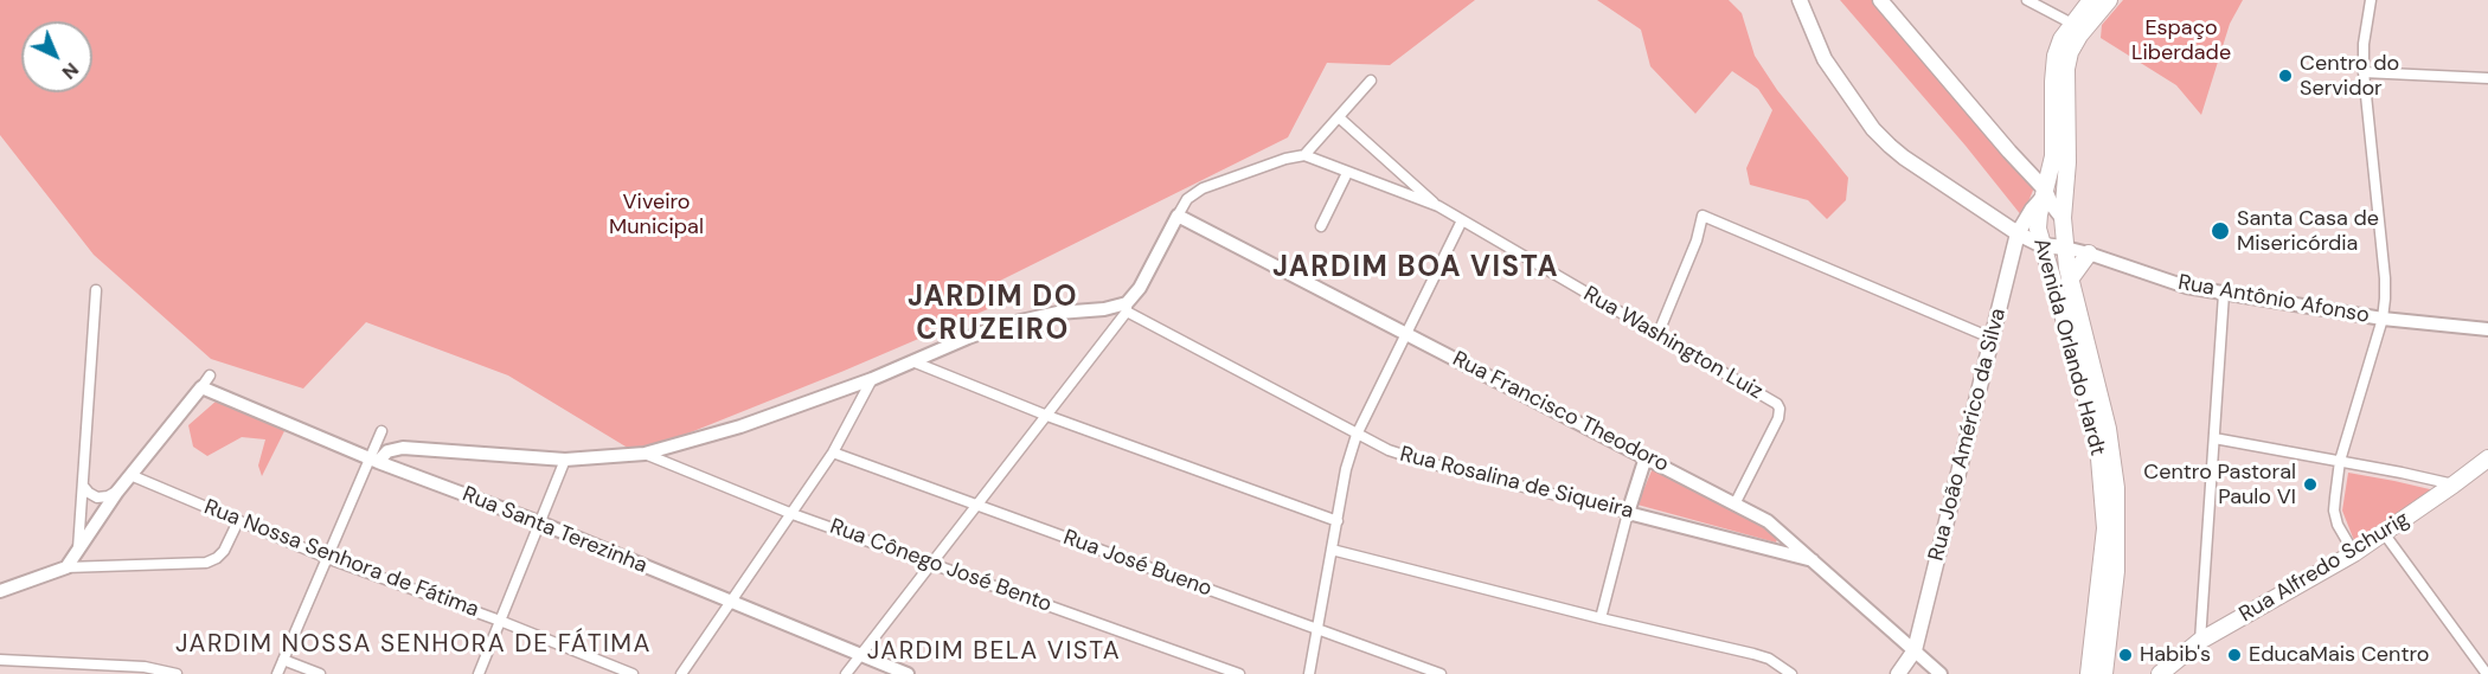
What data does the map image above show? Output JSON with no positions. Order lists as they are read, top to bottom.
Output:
{
  "streets": {
    "main road": ["Avenida Orlando Hardt", "Rua João Américo da Silva", "Rua Alfredo Schurig"],
    "street": [
      "Rua Antônio Afonso",
      "Rua Washington Luiz",
      "Rua Francisco Theodoro",
      "Rua Rosalina de Siqueira",
      "Rua Santa Terezinha",
      "Rua Nossa Senhora de Fátima",
      "Rua José Bueno",
      "Rua Cônego José Bento"
    ]
  },
  "crossings": [
    ["Rua Antônio Afonso", "Avenida Orlando Hardt"],
    ["Rua Washington Luiz", "Rua Francisco Theodoro"],
    ["Avenida Orlando Hardt", "Rua João Américo da Silva"],
    ["Rua Francisco Theodoro", "Rua João Américo da Silva"],
    ["Rua Francisco Theodoro", "Rua Rosalina de Siqueira"]
  ],
  "districts": [
    "JARDIM BOA VISTA",
    "JARDIM DO CRUZEIRO",
    "JARDIM NOSSA SENHORA DE FÁTIMA",
    "JARDIM BELA VISTA"
  ],
  "parks": ["Espaço Liberdade", "Viveiro Municipal"],
  "places": [
    "Centro do Servidor",
    "Santa Casa de Misericórdia",
    "Centro Pastoral Paulo VI",
    "Habib's",
    "EducaMais Centro"
  ],
  "north": "bottom right"
}
